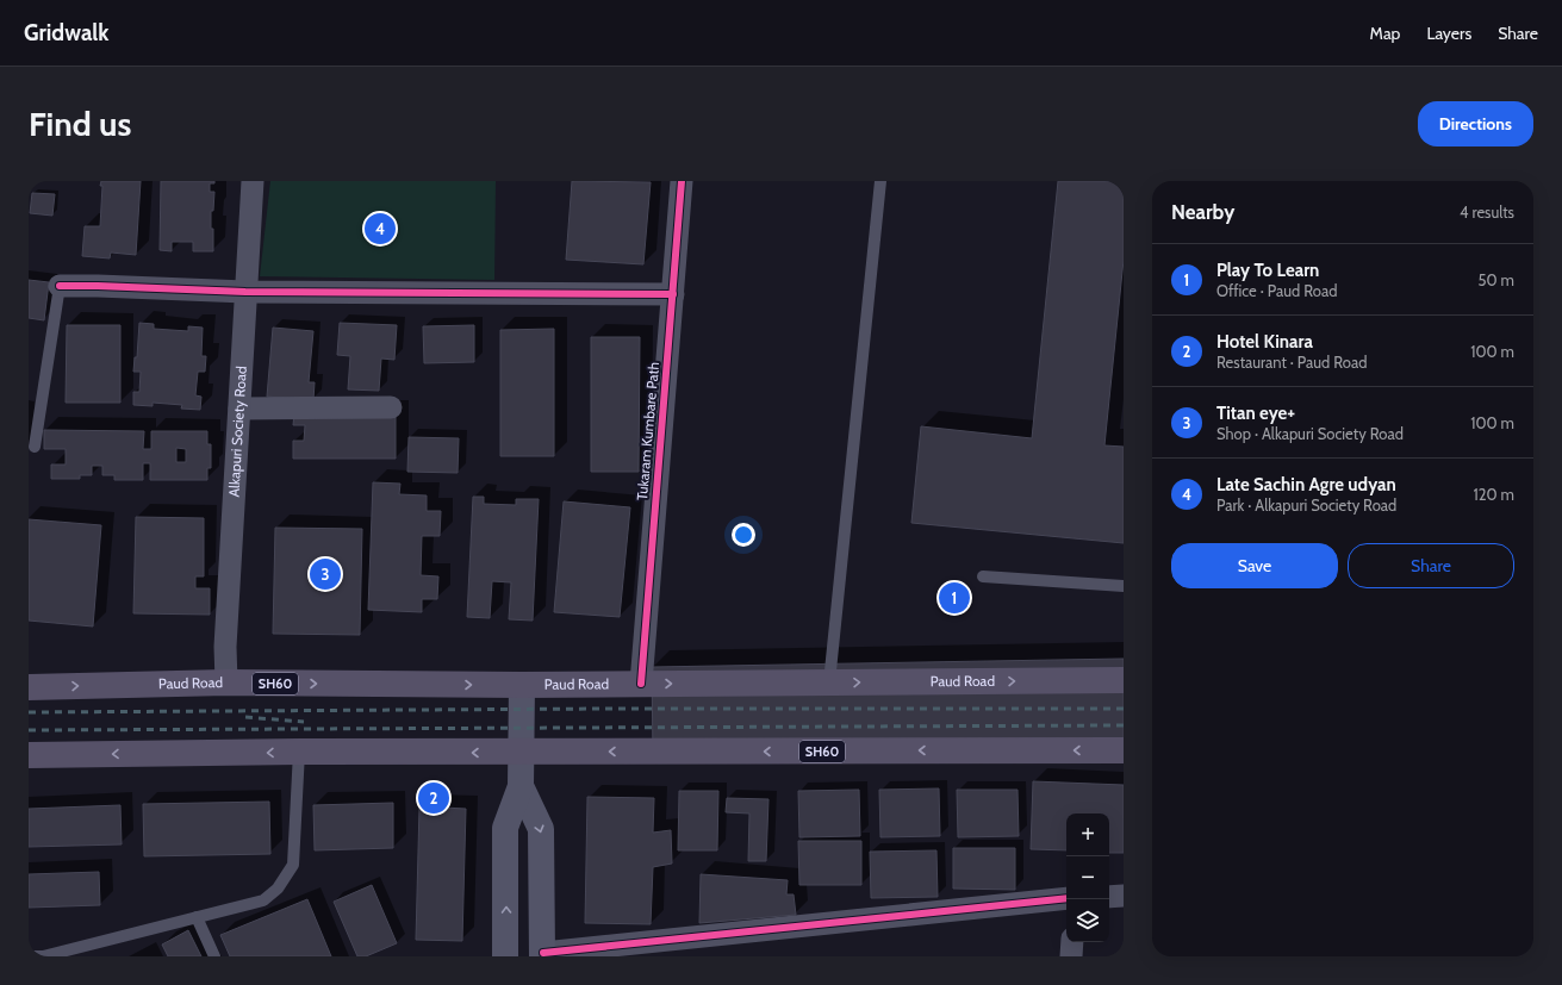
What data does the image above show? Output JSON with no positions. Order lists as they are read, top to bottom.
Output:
{
  "streets": {
    "main road": ["Paud Road", "SH60"],
    "street": ["Tukaram Kumbare Path", "Alkapuri Society Road"]
  },
  "crossings": [
    ["Tukaram Kumbare Path", "Paud Road"],
    ["Alkapuri Society Road", "Paud Road"]
  ],
  "page": {
    "header": "Gridwalk",
    "nav": ["Map", "Layers", "Share"],
    "buttons": [
      "Directions",
      ["Save", "Share"]
    ],
    "title": "Find us",
    "heading": ["Nearby", "4 results"],
    "pins": [
      "4",
      "3",
      "1",
      "2"
    ],
    "list": [
      {
        "mark": "1",
        "name": "Play To Learn",
        "note": "Office · Paud Road",
        "value": "50 m"
      },
      {
        "mark": "2",
        "name": "Hotel Kinara",
        "note": "Restaurant · Paud Road",
        "value": "100 m"
      },
      {
        "mark": "3",
        "name": "Titan eye+",
        "note": "Shop · Alkapuri Society Road",
        "value": "100 m"
      },
      {
        "mark": "4",
        "name": "Late Sachin Agre udyan",
        "note": "Park · Alkapuri Society Road",
        "value": "120 m"
      }
    ],
    "map_buttons": ["+", "−"]
  }
}
